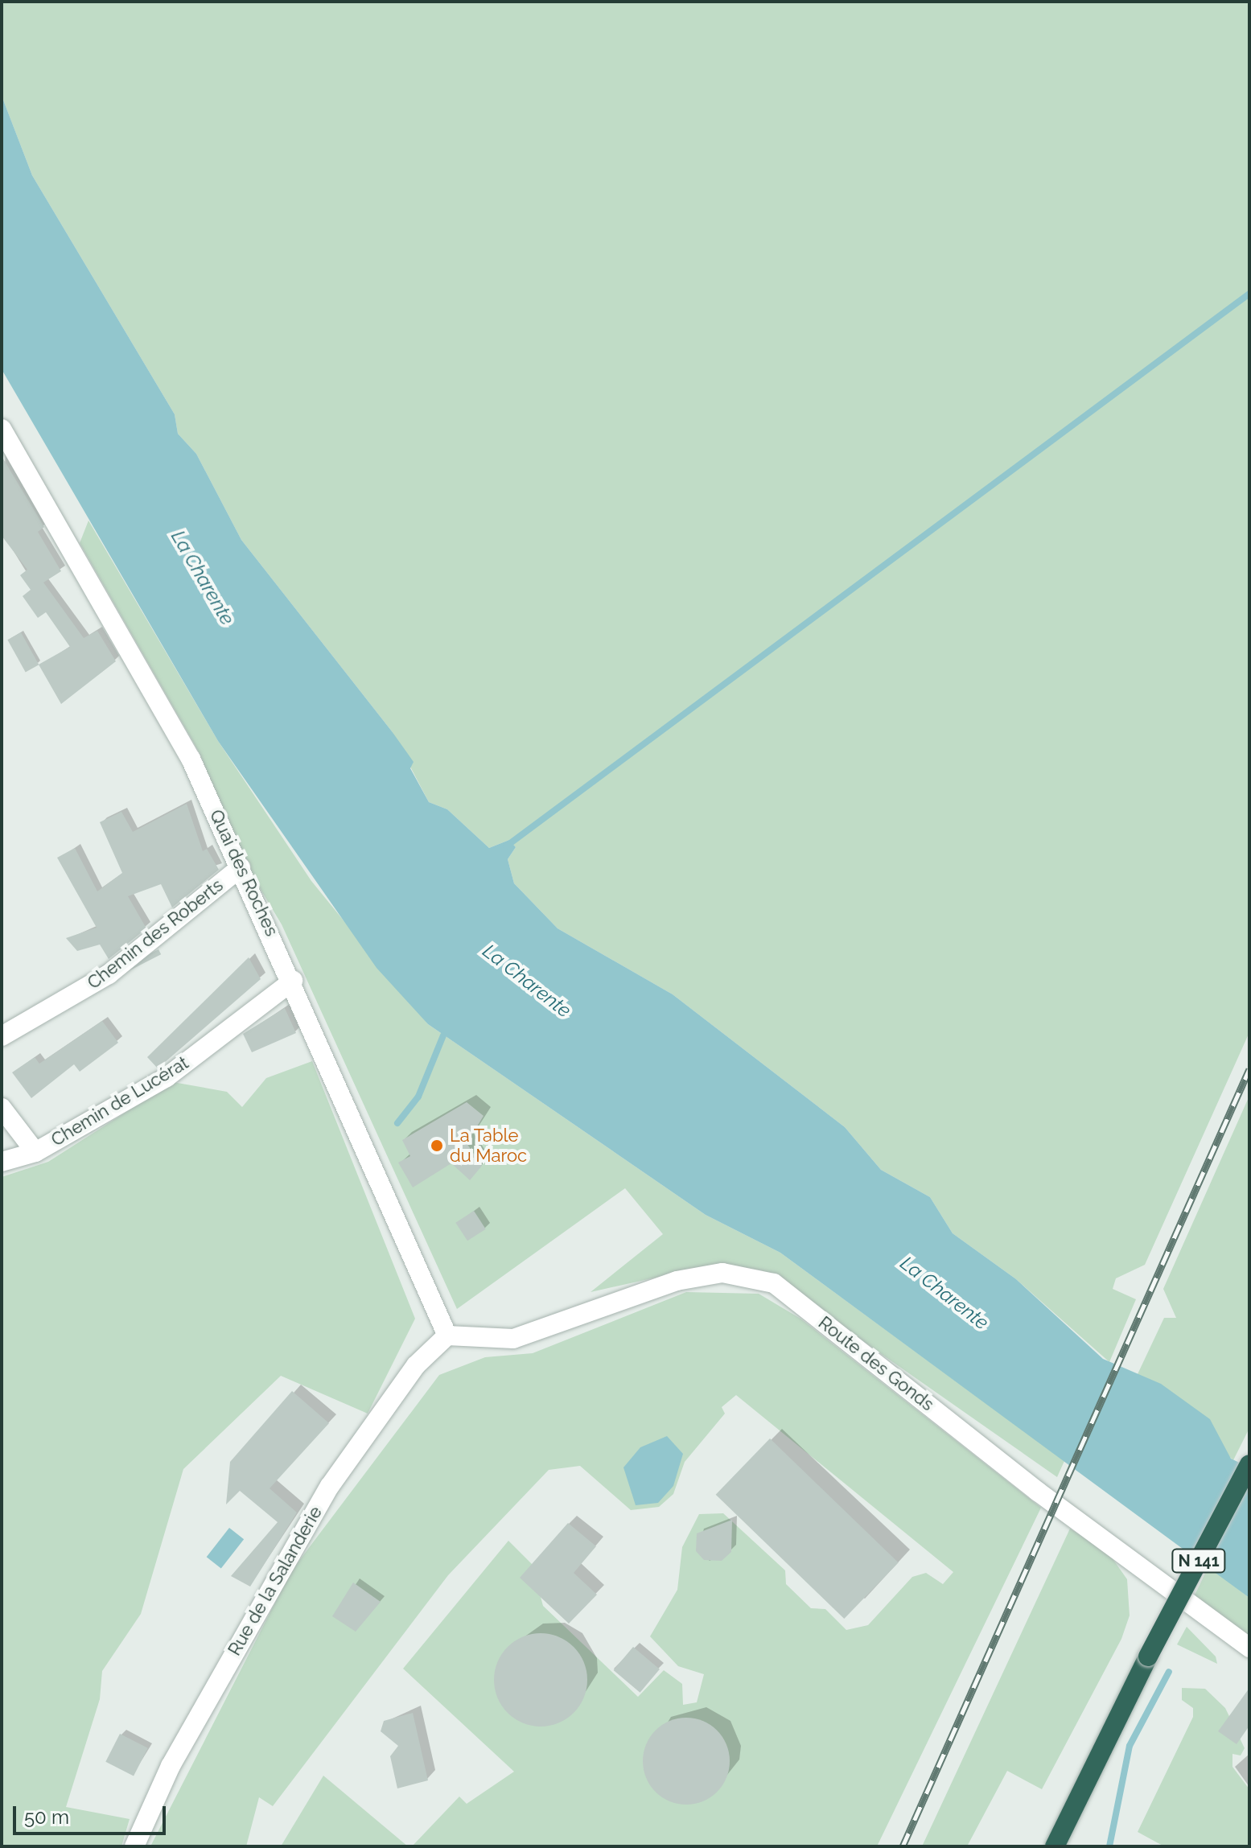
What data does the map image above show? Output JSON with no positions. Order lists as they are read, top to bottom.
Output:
{
  "streets": {
    "highway": ["N 141"],
    "street": [
      "Quai des Roches",
      "Chemin des Roberts",
      "Chemin de Lucérat",
      "Route des Gonds",
      "Rue de la Salanderie"
    ]
  },
  "crossings": [
    ["Quai des Roches", "Chemin des Roberts"],
    ["Quai des Roches", "Chemin de Lucérat"],
    ["Quai des Roches", "Route des Gonds"],
    ["Quai des Roches", "Rue de la Salanderie"],
    ["Route des Gonds", "Rue de la Salanderie"]
  ],
  "water": ["La Charente"],
  "places": ["La Table du Maroc"],
  "scale_bar": "50 m"
}
